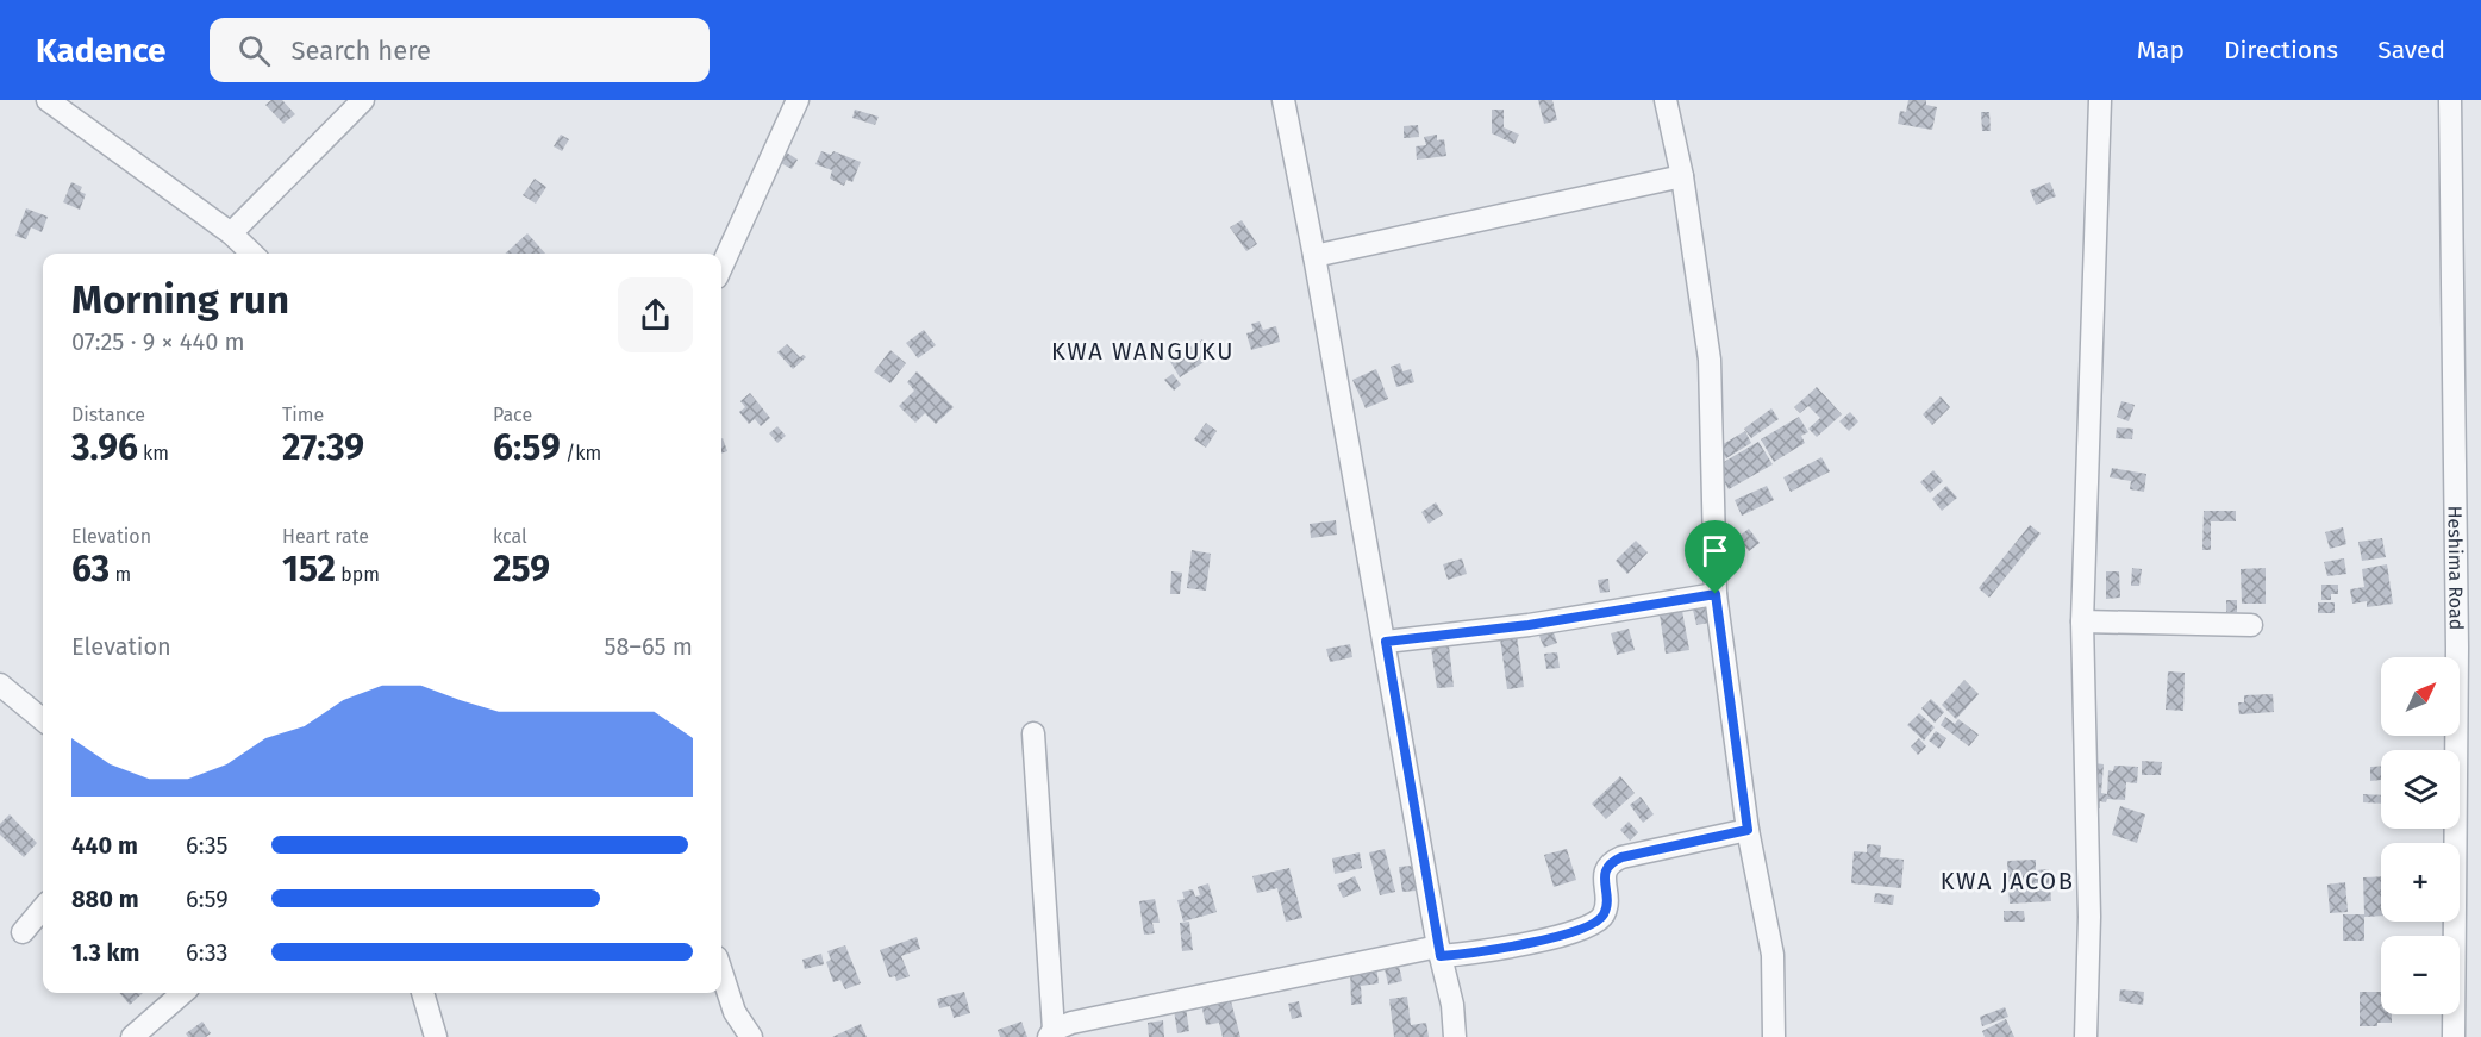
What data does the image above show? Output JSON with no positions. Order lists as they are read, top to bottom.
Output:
{
  "streets": {
    "street": ["Heshima Road"]
  },
  "districts": ["KWA WANGUKU", "KWA JACOB"],
  "north": "top right",
  "page": {
    "header": "Kadence",
    "search": "Search here",
    "nav": ["Map", "Directions", "Saved"],
    "heading": ["Morning run", "07:25 · 9 × 440 m"],
    "stats": [
      ["Distance", "3.96 km"],
      ["Time", "27:39"],
      ["Pace", "6:59 /km"],
      ["Elevation", "63 m"],
      ["Heart rate", "152 bpm"],
      ["kcal", "259"]
    ],
    "chart": ["Elevation", "58–65 m"],
    "map_buttons": ["+", "−"],
    "list": [
      {
        "name": "440 m",
        "note": "6:35"
      },
      {
        "name": "880 m",
        "note": "6:59"
      },
      {
        "name": "1.3 km",
        "note": "6:33"
      }
    ]
  }
}
